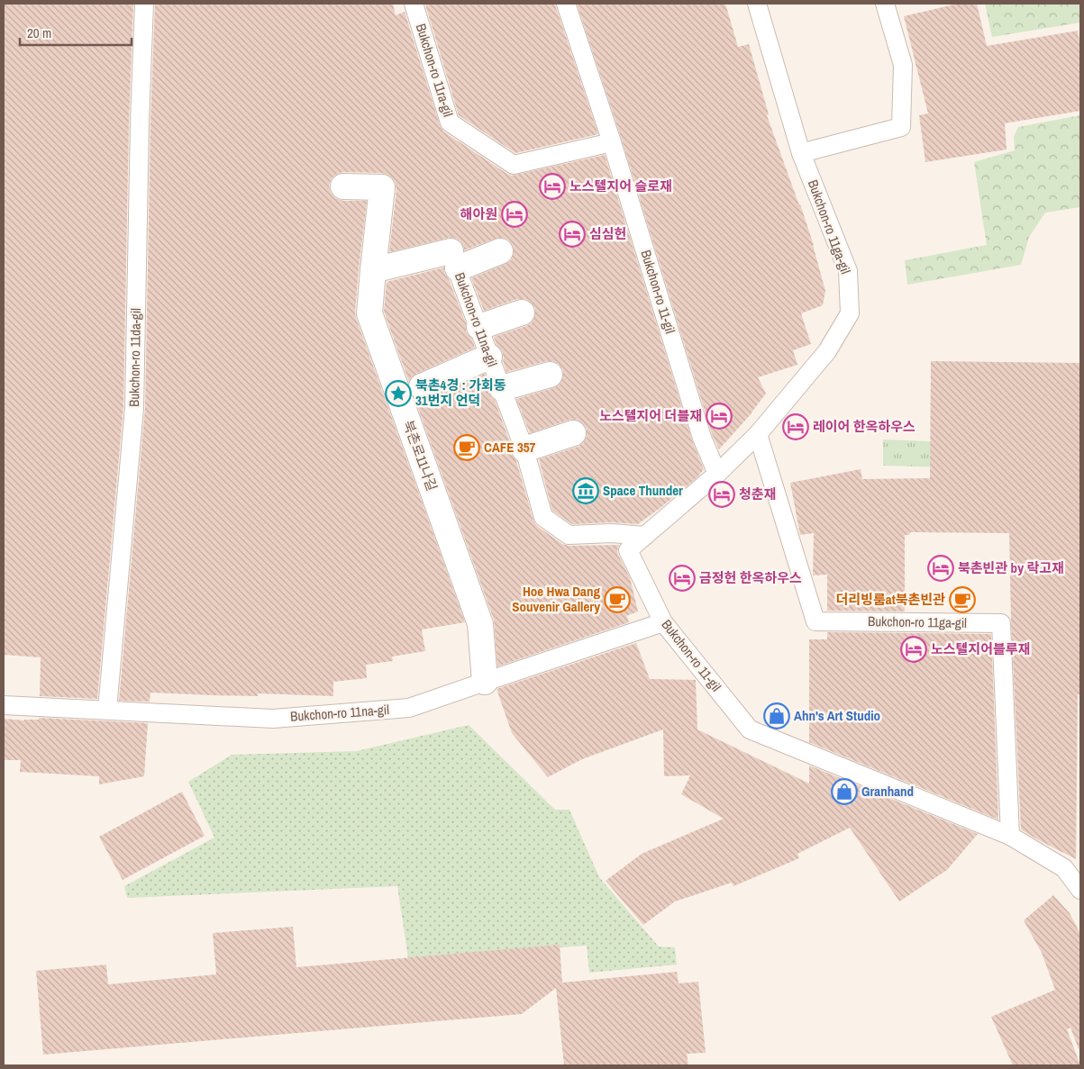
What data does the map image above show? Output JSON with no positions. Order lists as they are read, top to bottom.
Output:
{
  "streets": {
    "street": ["북촌로11나길"],
    "lane": [
      "Bukchon-ro 11ra-gil",
      "Bukchon-ro 11ga-gil",
      "Bukchon-ro 11-gil",
      "Bukchon-ro 11na-gil",
      "Bukchon-ro 11da-gil"
    ]
  },
  "crossings": [
    ["Bukchon-ro 11ra-gil", "Bukchon-ro 11-gil"],
    ["Bukchon-ro 11ga-gil", "Bukchon-ro 11-gil"],
    ["Bukchon-ro 11-gil", "Bukchon-ro 11na-gil"],
    ["Bukchon-ro 11na-gil", "Bukchon-ro 11da-gil"],
    ["Bukchon-ro 11na-gil", "북촌로11나길"]
  ],
  "places": {
    "hotel": [
      "노스텔지어 슬로재",
      "해아원",
      "심심헌",
      "노스텔지어 더블재",
      "레이어 한옥하우스",
      "청춘재",
      "북촌빈관 by 락고재",
      "금정헌 한옥하우스",
      "노스텔지어블루재"
    ],
    "place": ["북촌4경 : 가회동 31번지 언덕"],
    "cafe": ["CAFE 357", "Hoe Hwa Dang Souvenir Gallery", "더리빙룸at북촌빈관"],
    "museum": ["Space Thunder"],
    "shop": ["Ahn's Art Studio", "Granhand"]
  },
  "scale_bar": "20 m"
}
